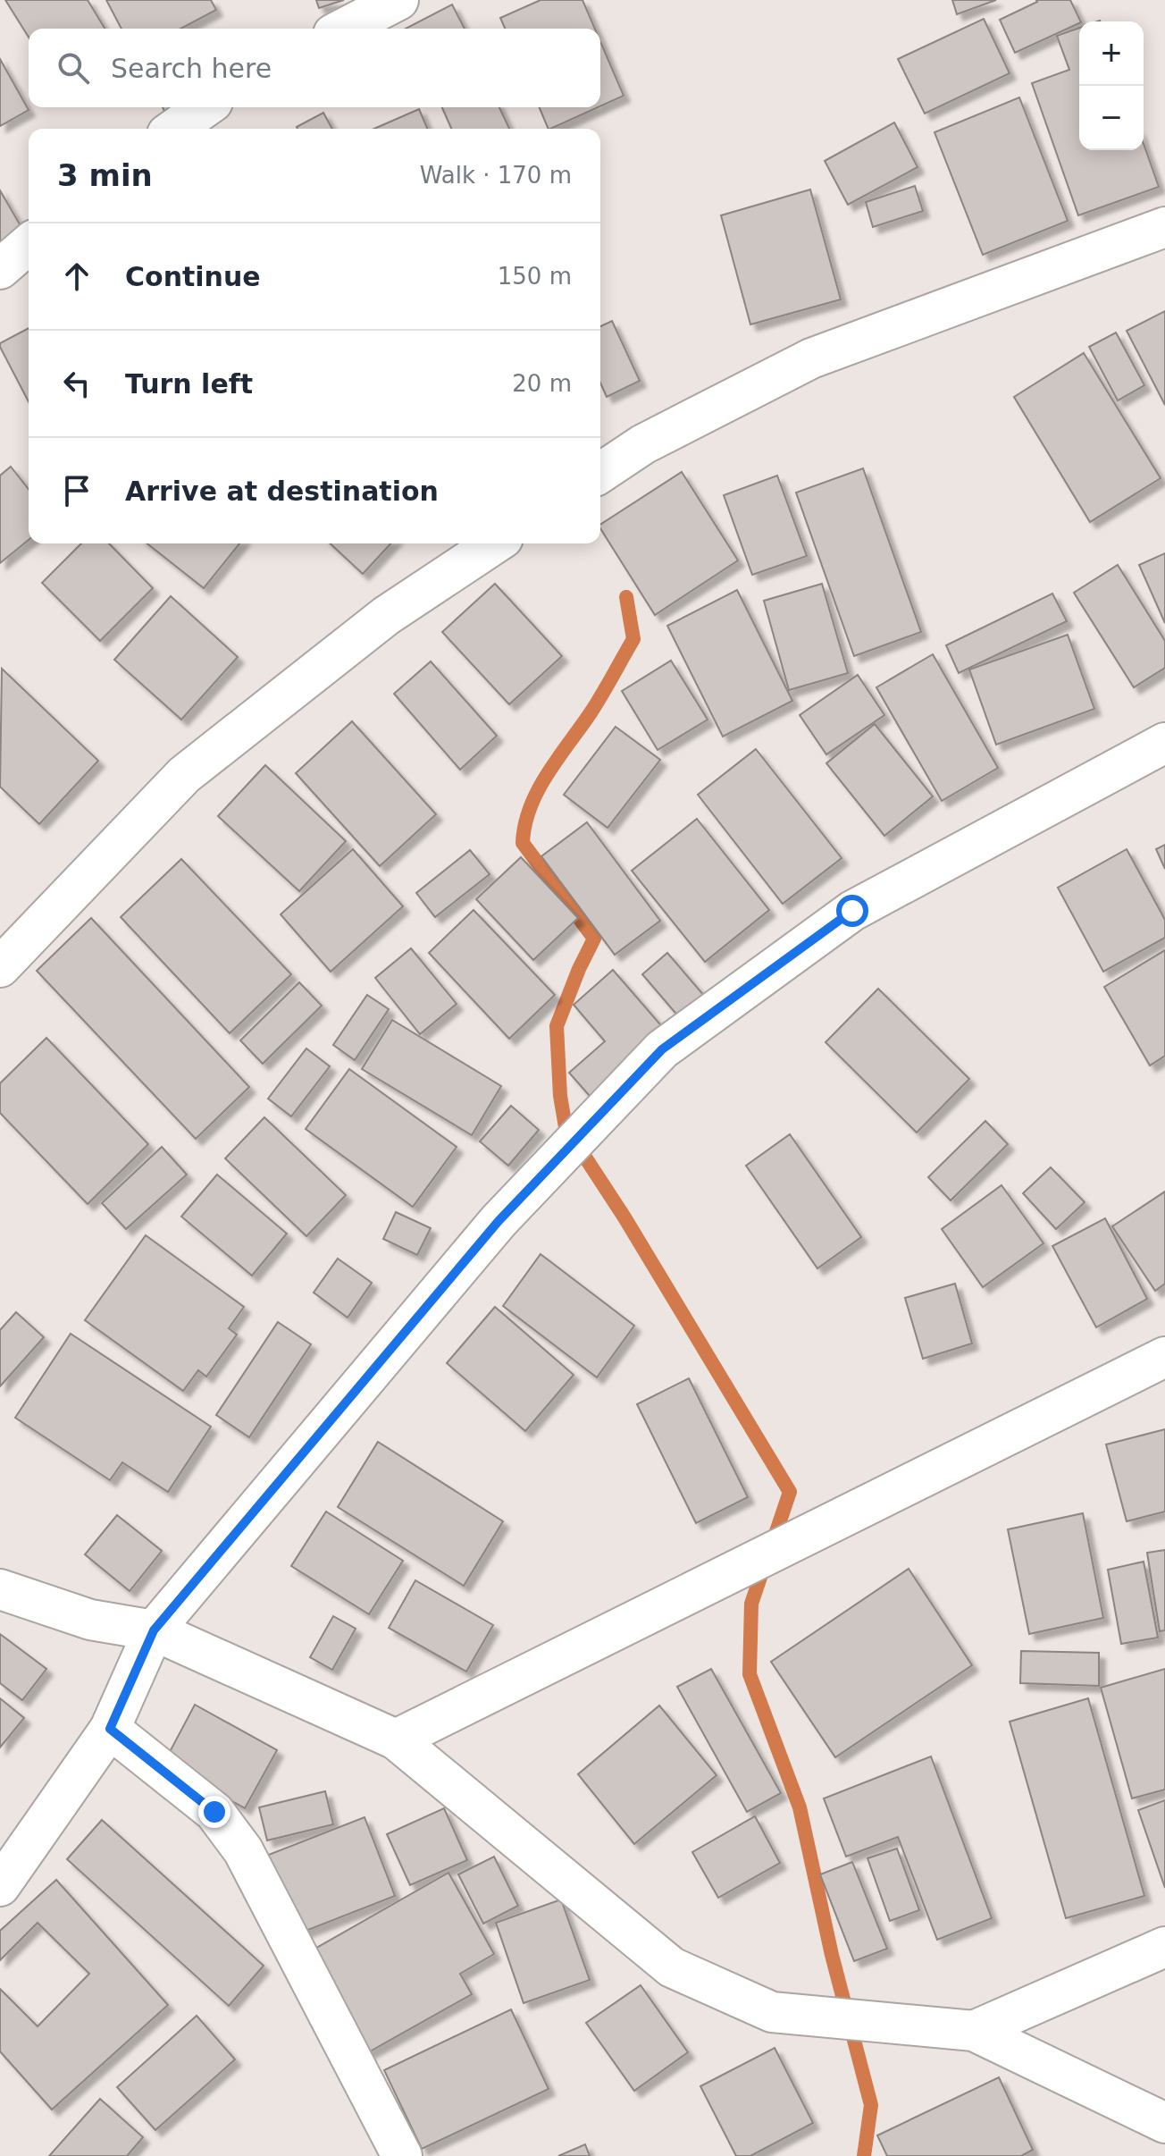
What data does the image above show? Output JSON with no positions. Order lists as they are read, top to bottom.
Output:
{
  "page": {
    "map_buttons": ["+", "−"],
    "search": "Search here",
    "heading": ["3 min", "Walk · 170 m"],
    "list": [
      ["Continue", "150 m"],
      ["Turn left", "20 m"],
      "Arrive at destination"
    ]
  }
}
